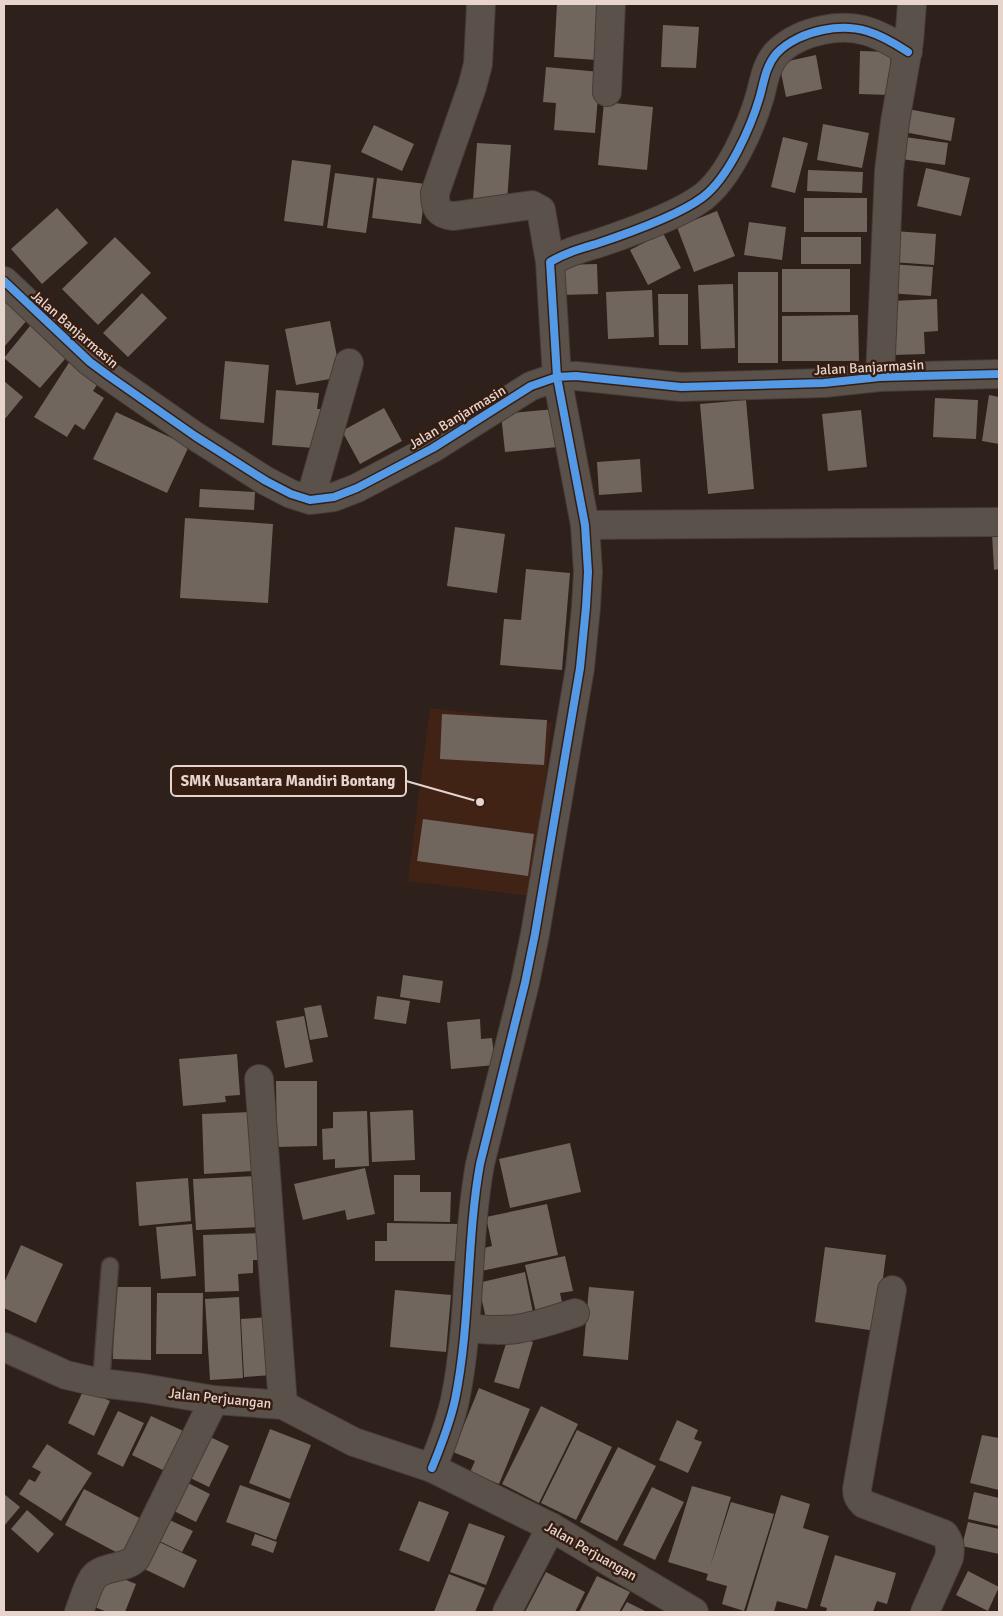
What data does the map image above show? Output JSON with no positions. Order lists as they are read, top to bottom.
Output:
{
  "streets": {
    "street": ["Jalan Banjarmasin", "Jalan Perjuangan"]
  },
  "places": ["SMK Nusantara Mandiri Bontang"]
}
